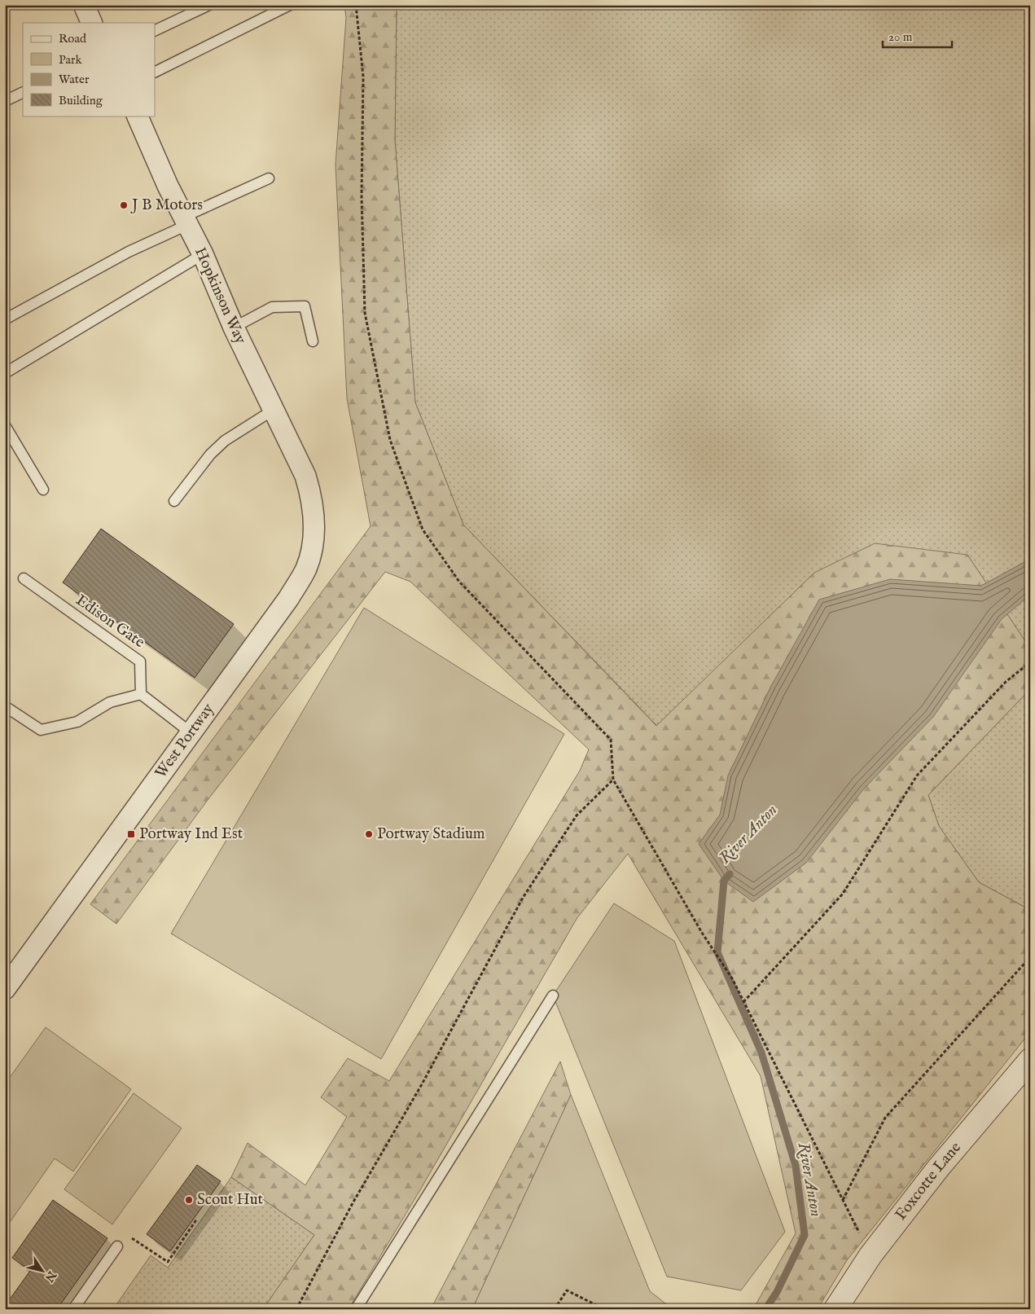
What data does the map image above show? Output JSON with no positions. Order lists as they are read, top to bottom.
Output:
{
  "streets": {
    "street": ["Hopkinson Way", "West Portway", "Foxcotte Lane"],
    "lane": ["Edison Gate"]
  },
  "crossings": [
    ["Hopkinson Way", "West Portway"]
  ],
  "water": ["River Anton"],
  "places": {
    "other": ["J B Motors", "Portway Stadium", "Scout Hut"],
    "transit": ["Portway Ind Est"]
  },
  "legend": [
    "Road",
    "Park",
    "Water",
    "Building"
  ],
  "scale_bar": "20 m",
  "north": "bottom right"
}
